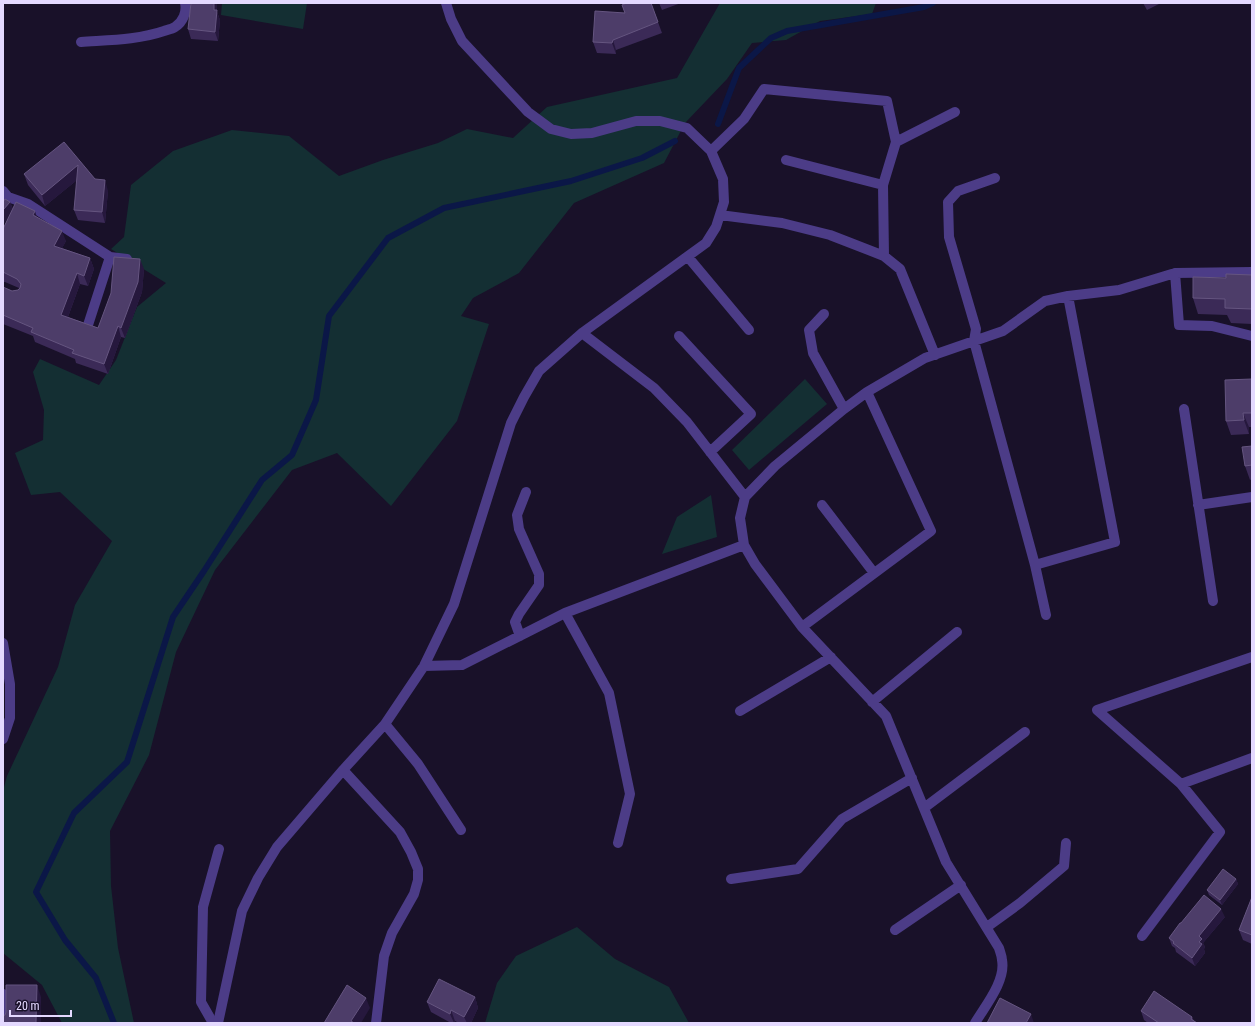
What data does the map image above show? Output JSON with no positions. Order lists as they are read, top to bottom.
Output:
{
  "scale_bar": "20 m"
}
